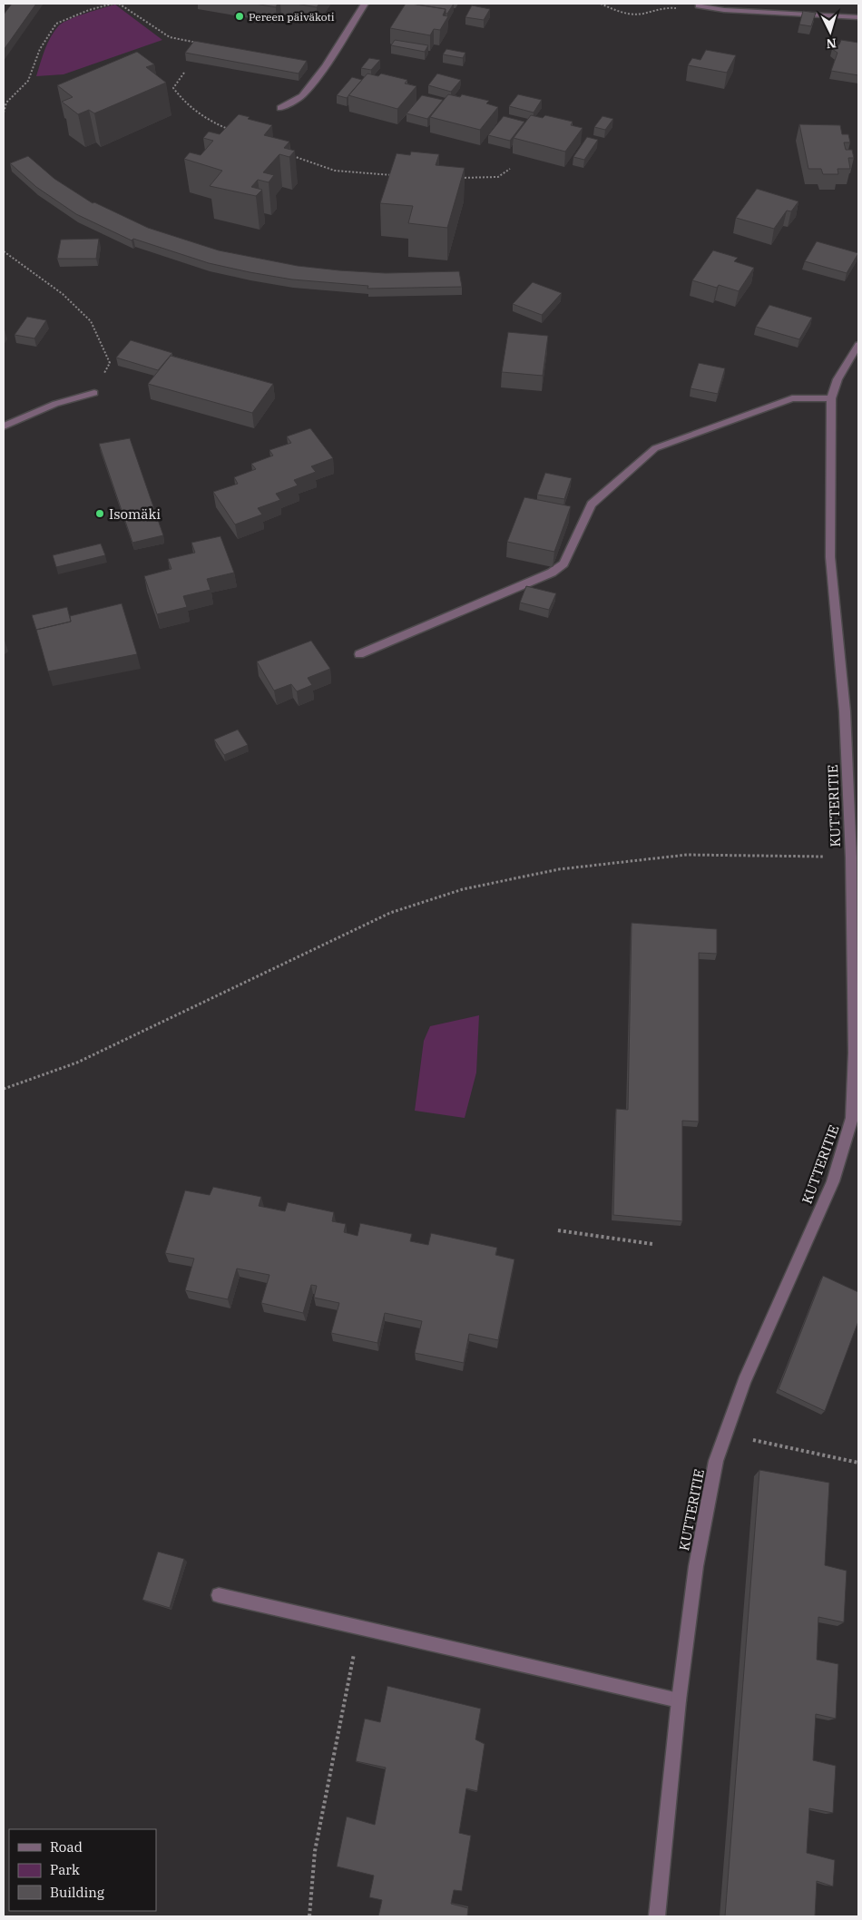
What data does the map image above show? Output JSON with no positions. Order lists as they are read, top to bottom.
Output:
{
  "streets": {
    "street": ["KUTTERITIE"]
  },
  "places": ["Pereen päiväkoti", "Isomäki"],
  "legend": ["Road", "Park", "Building"],
  "north": "bottom"
}
